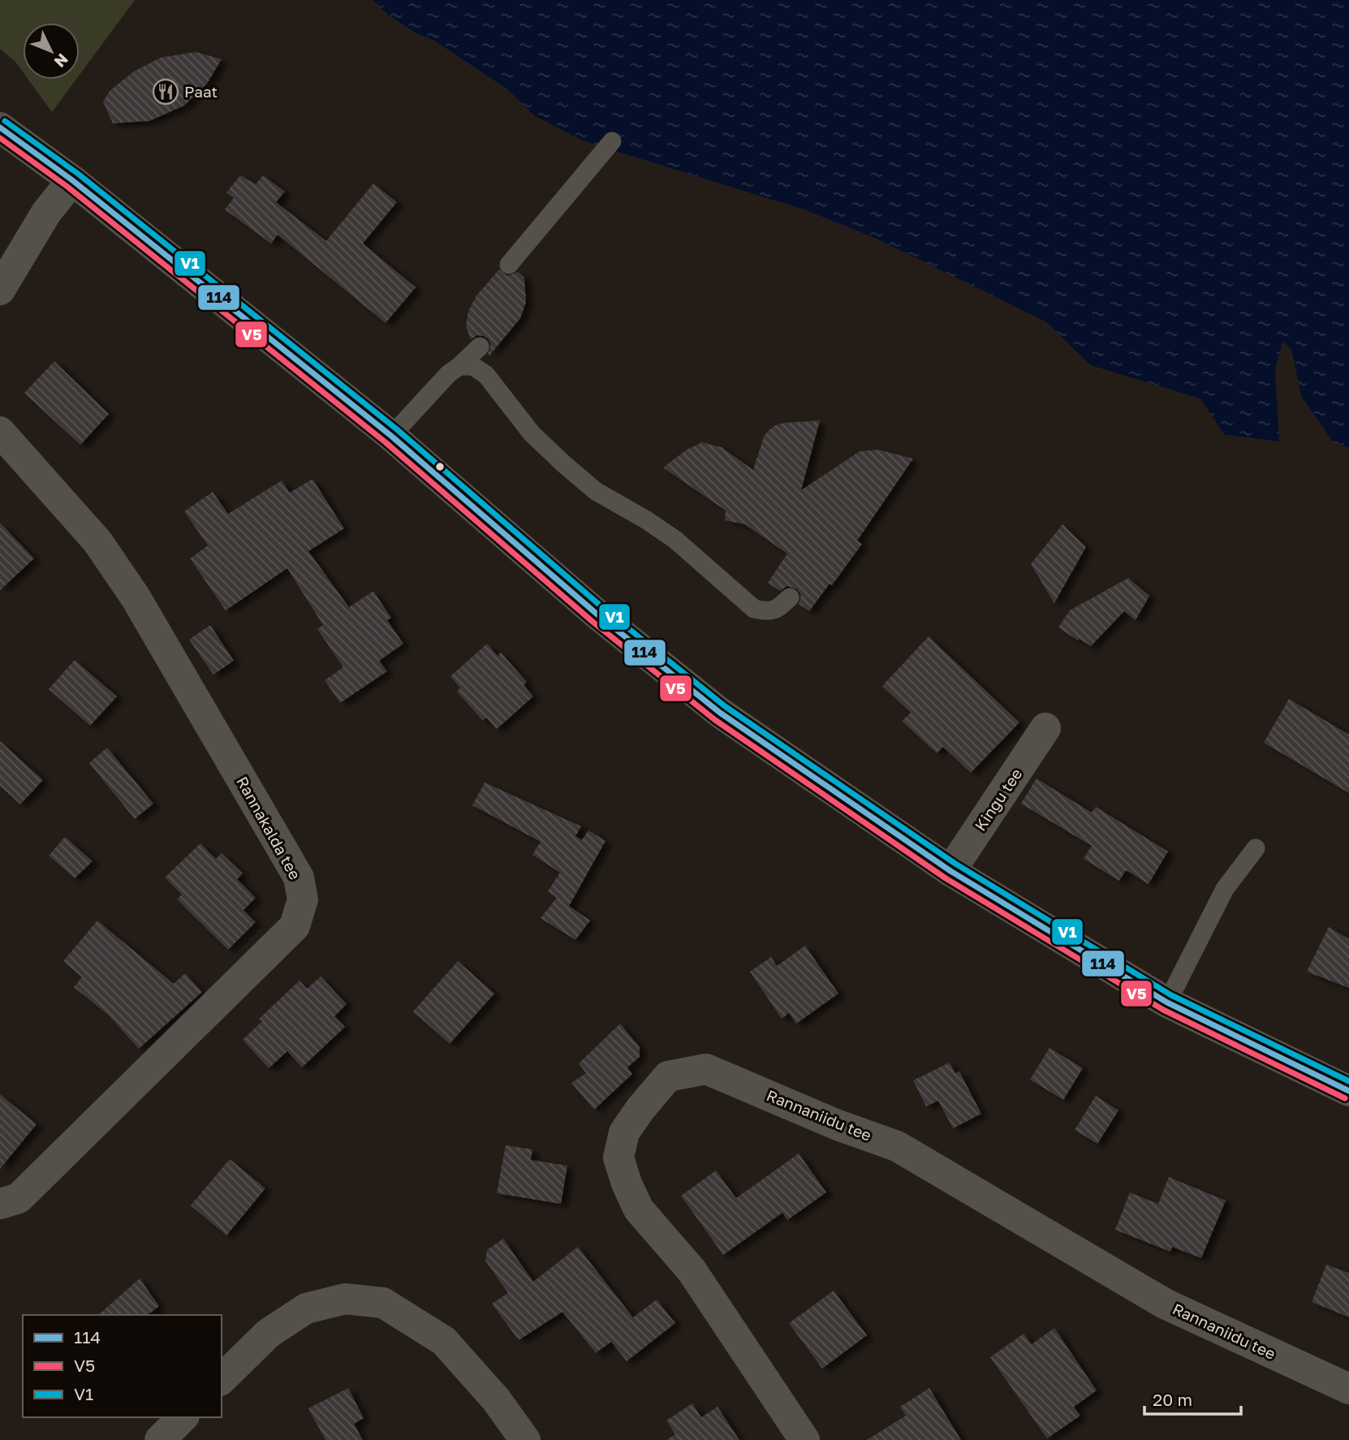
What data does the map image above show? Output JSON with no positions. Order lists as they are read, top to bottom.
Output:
{
  "streets": {
    "street": ["Kingu tee", "Rannakalda tee", "Rannaniidu tee"]
  },
  "places": {
    "restaurant": ["Paat"]
  },
  "lines": ["transit line V1", "transit line 114", "transit line V5"],
  "legend": ["114", "V5", "V1"],
  "scale_bar": "20 m",
  "north": "bottom right"
}
